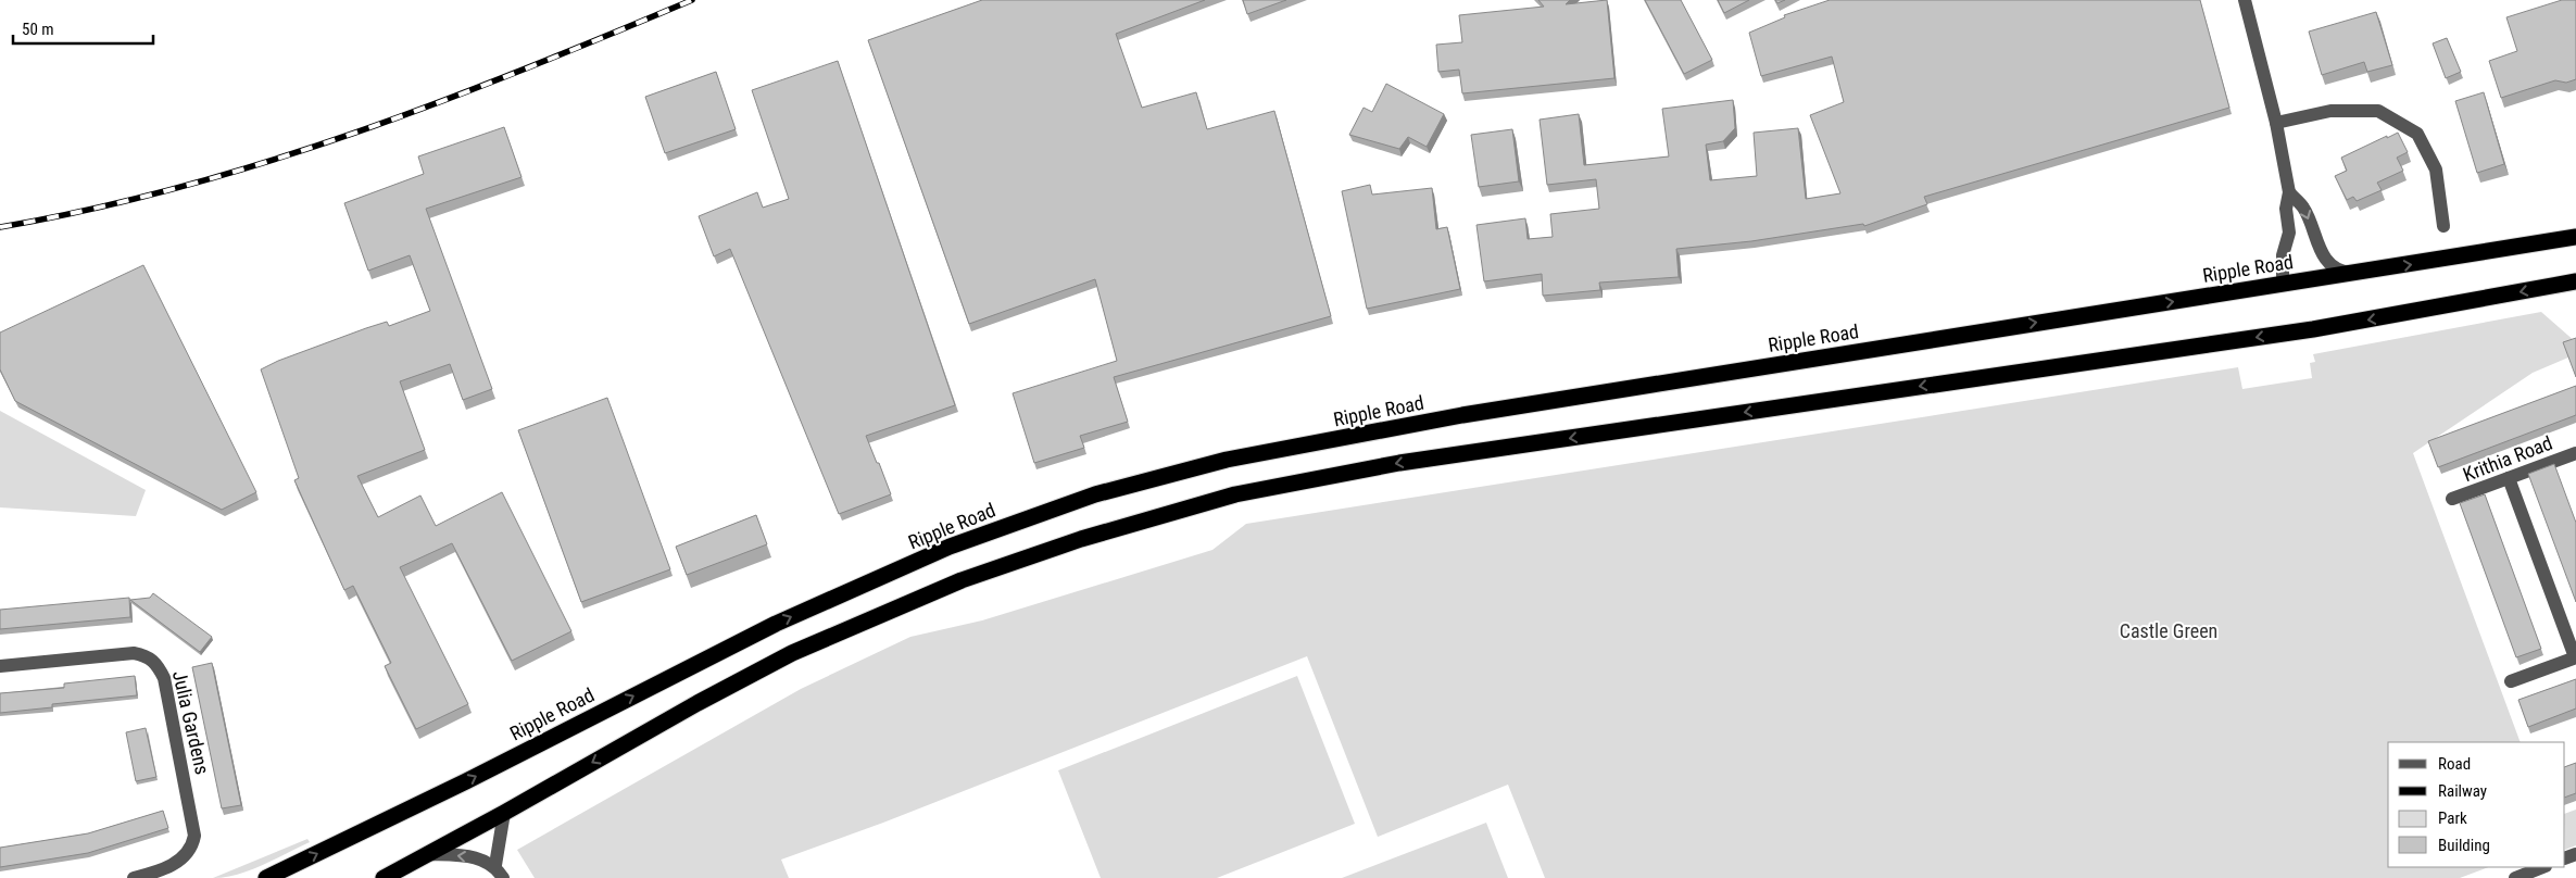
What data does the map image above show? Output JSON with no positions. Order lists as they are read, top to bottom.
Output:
{
  "streets": {
    "highway": ["Ripple Road"],
    "street": ["Krithia Road", "Julia Gardens"]
  },
  "parks": ["Castle Green"],
  "legend": [
    "Road",
    "Railway",
    "Park",
    "Building"
  ],
  "scale_bar": "50 m"
}
